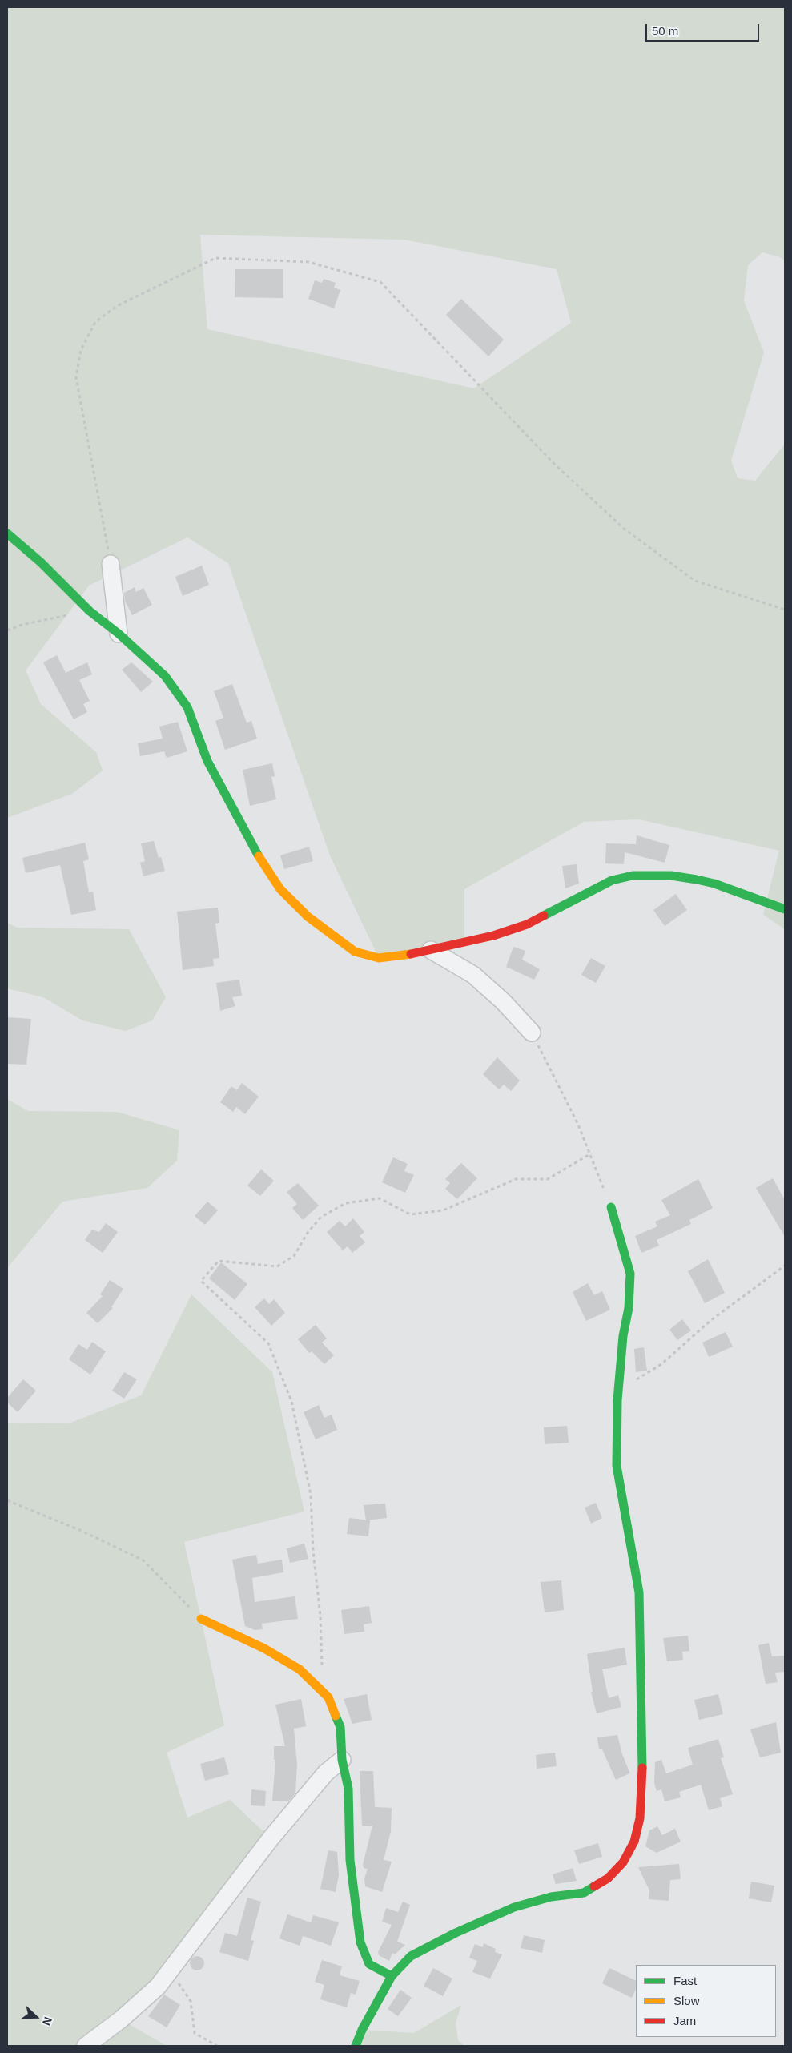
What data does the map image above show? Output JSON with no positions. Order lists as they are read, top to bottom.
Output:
{
  "legend": ["Fast", "Slow", "Jam"],
  "scale_bar": "50 m",
  "north": "right"
}
